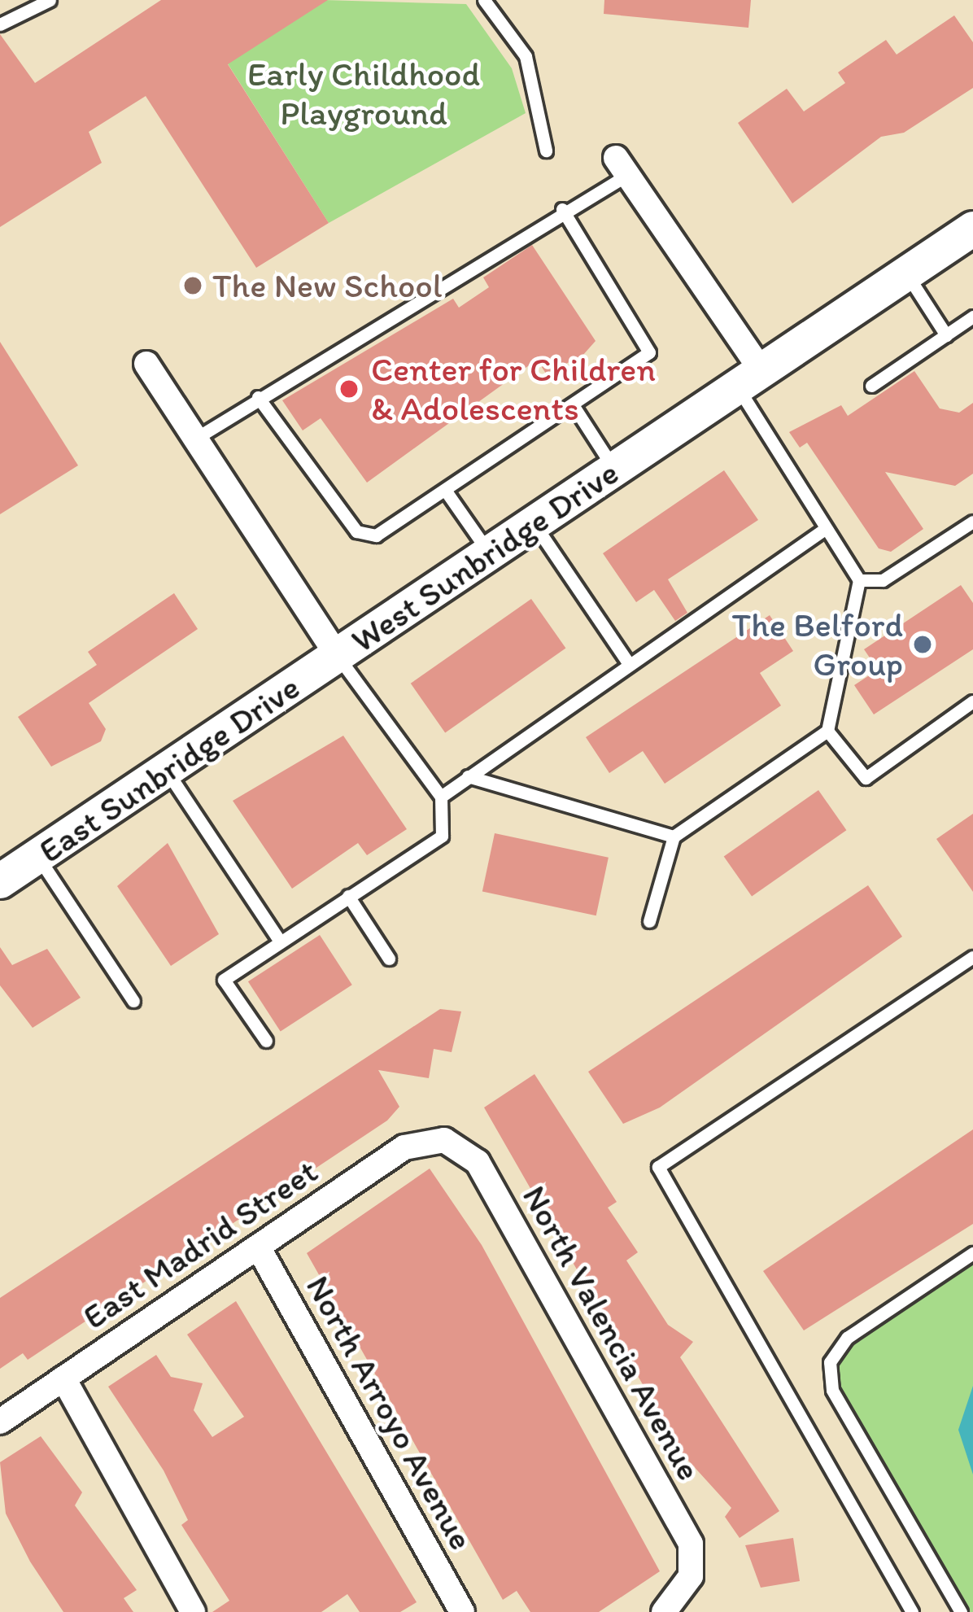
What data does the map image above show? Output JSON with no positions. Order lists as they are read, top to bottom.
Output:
{
  "streets": {
    "street": [
      "West Sunbridge Drive",
      "East Sunbridge Drive",
      "East Madrid Street",
      "North Valencia Avenue",
      "North Arroyo Avenue"
    ]
  },
  "crossings": [
    ["West Sunbridge Drive", "East Sunbridge Drive"],
    ["East Madrid Street", "North Valencia Avenue"],
    ["East Madrid Street", "North Arroyo Avenue"]
  ],
  "parks": ["Early Childhood Playground"],
  "places": ["The New School", "Center for Children & Adolescents", "The Belford Group"]
}
